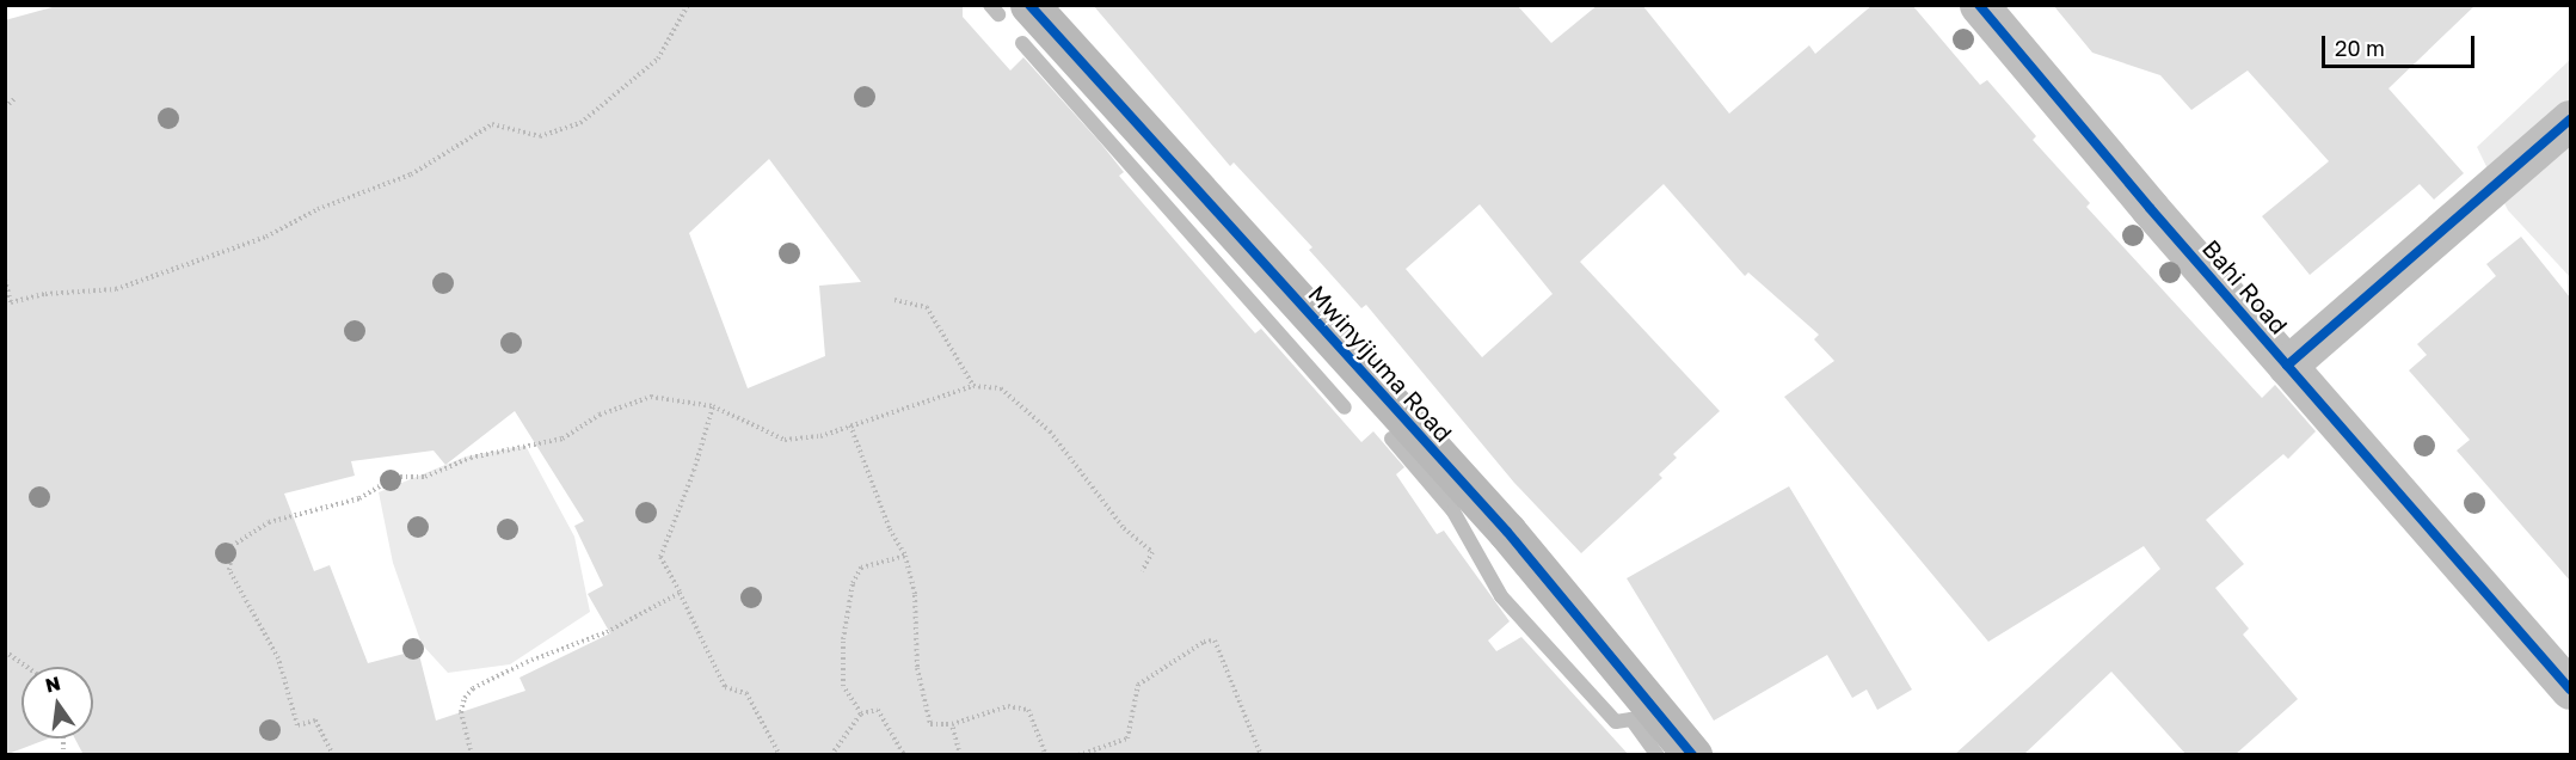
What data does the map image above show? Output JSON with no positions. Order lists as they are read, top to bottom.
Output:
{
  "streets": {
    "street": ["Bahi Road", "Mwinyijuma Road"]
  },
  "scale_bar": "20 m",
  "north": "top"
}
